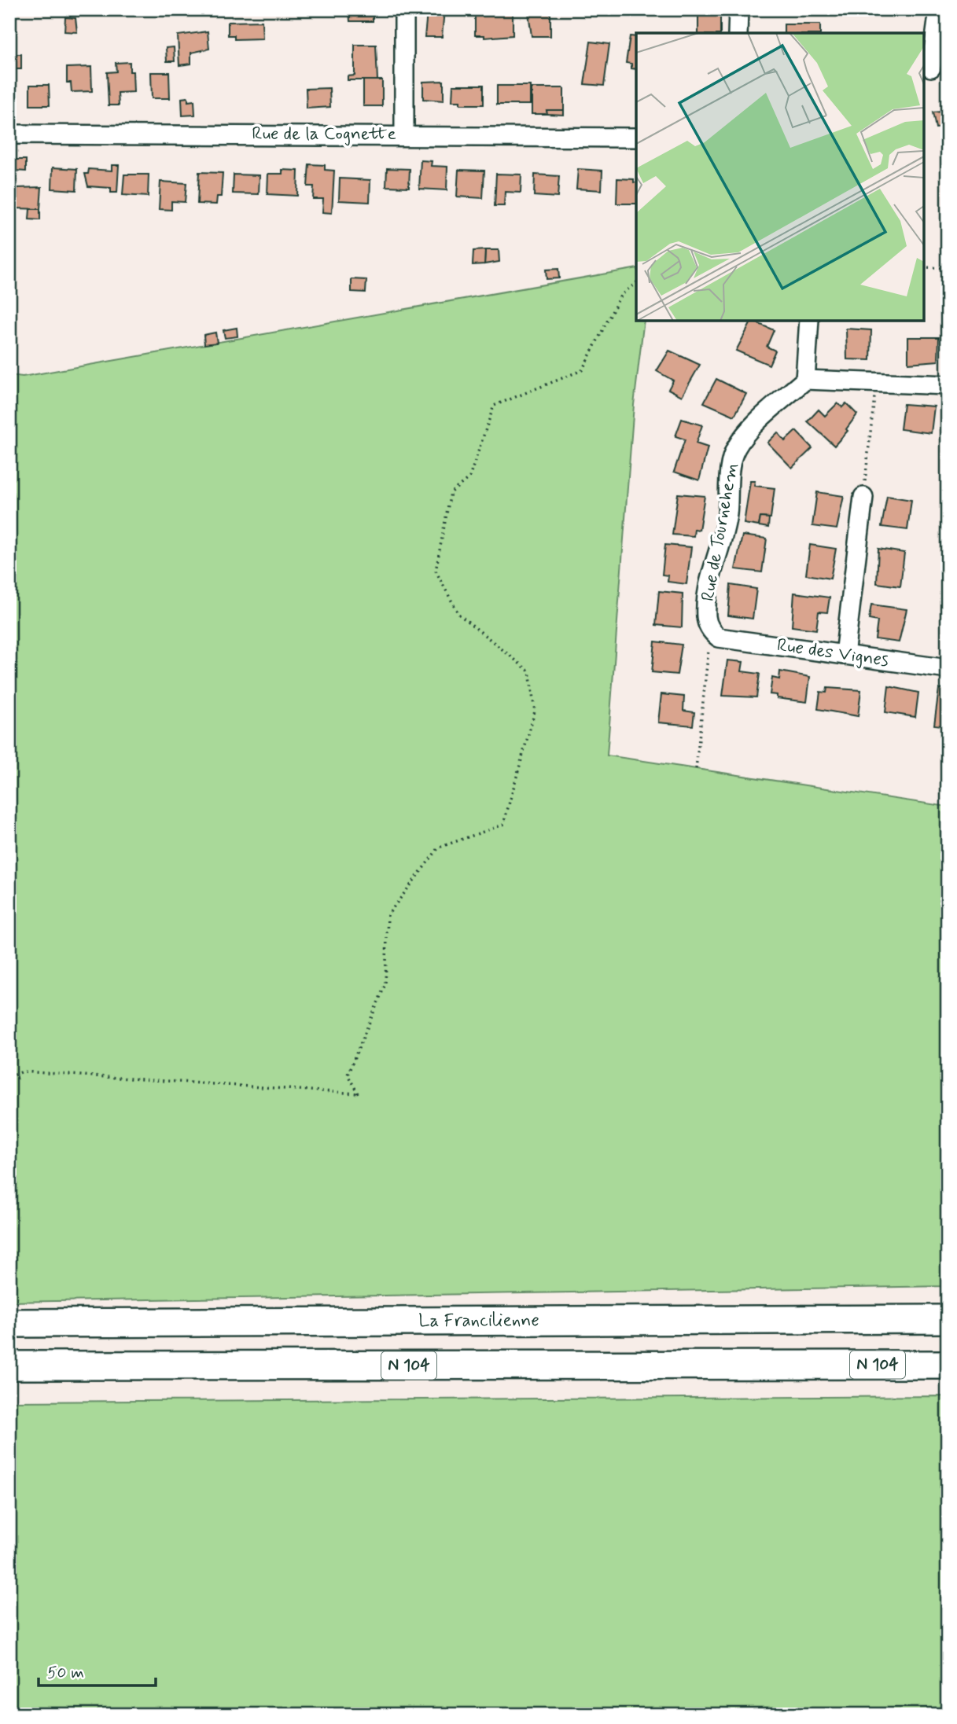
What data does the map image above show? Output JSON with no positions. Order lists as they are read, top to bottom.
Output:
{
  "streets": {
    "highway": ["La Francilienne", "N 104"],
    "street": ["Rue de la Cognette", "Rue de Tournehem", "Rue des Vignes"]
  },
  "crossings": [
    ["Rue de Tournehem", "Rue des Vignes"]
  ],
  "scale_bar": "50 m"
}
